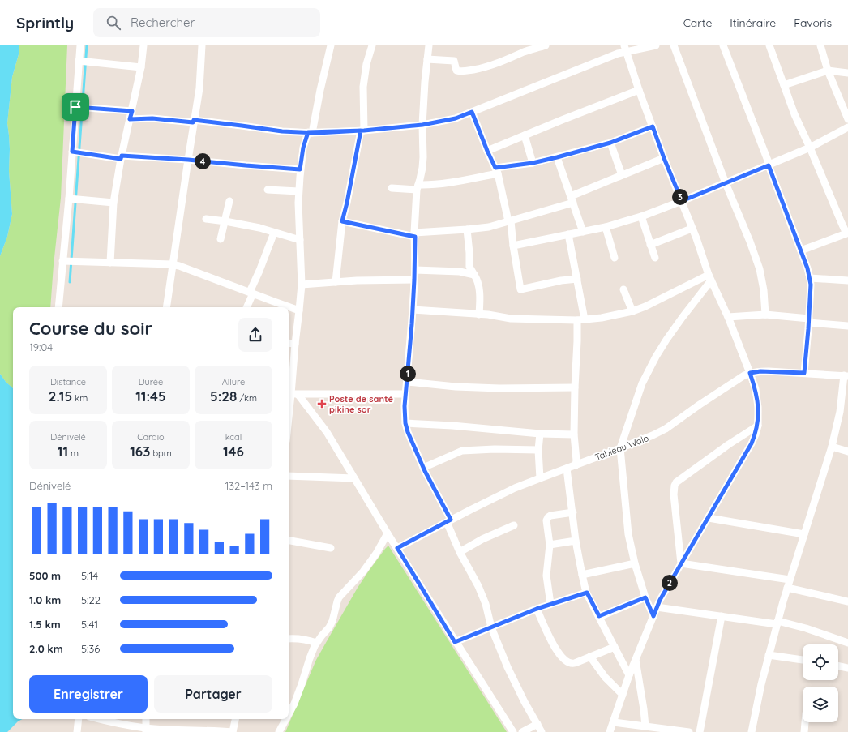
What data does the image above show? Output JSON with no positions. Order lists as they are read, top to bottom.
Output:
{
  "streets": {
    "street": ["Tableau Walo"]
  },
  "places": {
    "health": ["Poste de santé pikine sor"]
  },
  "page": {
    "header": "Sprintly",
    "search": "Rechercher",
    "nav": ["Carte", "Itinéraire", "Favoris"],
    "pins": [
      "4",
      "3",
      "1",
      "2"
    ],
    "heading": ["Course du soir", "19:04"],
    "stats": [
      ["Distance", "2.15 km"],
      ["Durée", "11:45"],
      ["Allure", "5:28 /km"],
      ["Dénivelé", "11 m"],
      ["Cardio", "163 bpm"],
      ["kcal", "146"]
    ],
    "chart": ["Dénivelé", "132–143 m"],
    "list": [
      {
        "name": "500 m",
        "note": "5:14"
      },
      {
        "name": "1.0 km",
        "note": "5:22"
      },
      {
        "name": "1.5 km",
        "note": "5:41"
      },
      {
        "name": "2.0 km",
        "note": "5:36"
      }
    ],
    "buttons": ["Enregistrer", "Partager"]
  }
}
